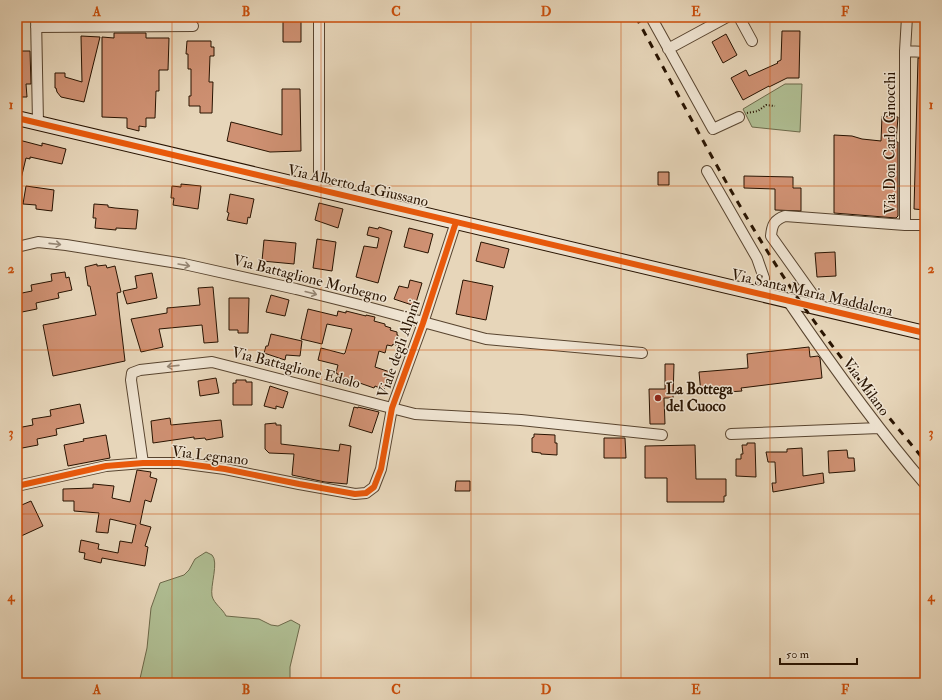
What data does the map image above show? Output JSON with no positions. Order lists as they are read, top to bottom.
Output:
{
  "streets": {
    "street": [
      "Via Don Carlo Gnocchi",
      "Via Alberto da Giussano",
      "Via Battaglione Morbegno",
      "Via Santa Maria Maddalena",
      "Viale degli Alpini",
      "Via Battaglione Edolo",
      "Via Milano",
      "Via Legnano"
    ]
  },
  "crossings": [
    ["Via Don Carlo Gnocchi", "Via Santa Maria Maddalena"],
    ["Via Alberto da Giussano", "Via Santa Maria Maddalena"],
    ["Via Alberto da Giussano", "Viale degli Alpini"],
    ["Via Battaglione Morbegno", "Viale degli Alpini"],
    ["Via Santa Maria Maddalena", "Via Milano"],
    ["Viale degli Alpini", "Via Battaglione Edolo"],
    ["Viale degli Alpini", "Via Legnano"],
    ["Via Battaglione Edolo", "Via Legnano"]
  ],
  "one_way": ["Via Battaglione Morbegno"],
  "places": ["La Bottega del Cuoco"],
  "scale_bar": "50 m",
  "grid": {
    "columns": [
      "A",
      "B",
      "C",
      "D",
      "E",
      "F"
    ],
    "rows": [
      "1",
      "2",
      "3",
      "4"
    ]
  }
}
